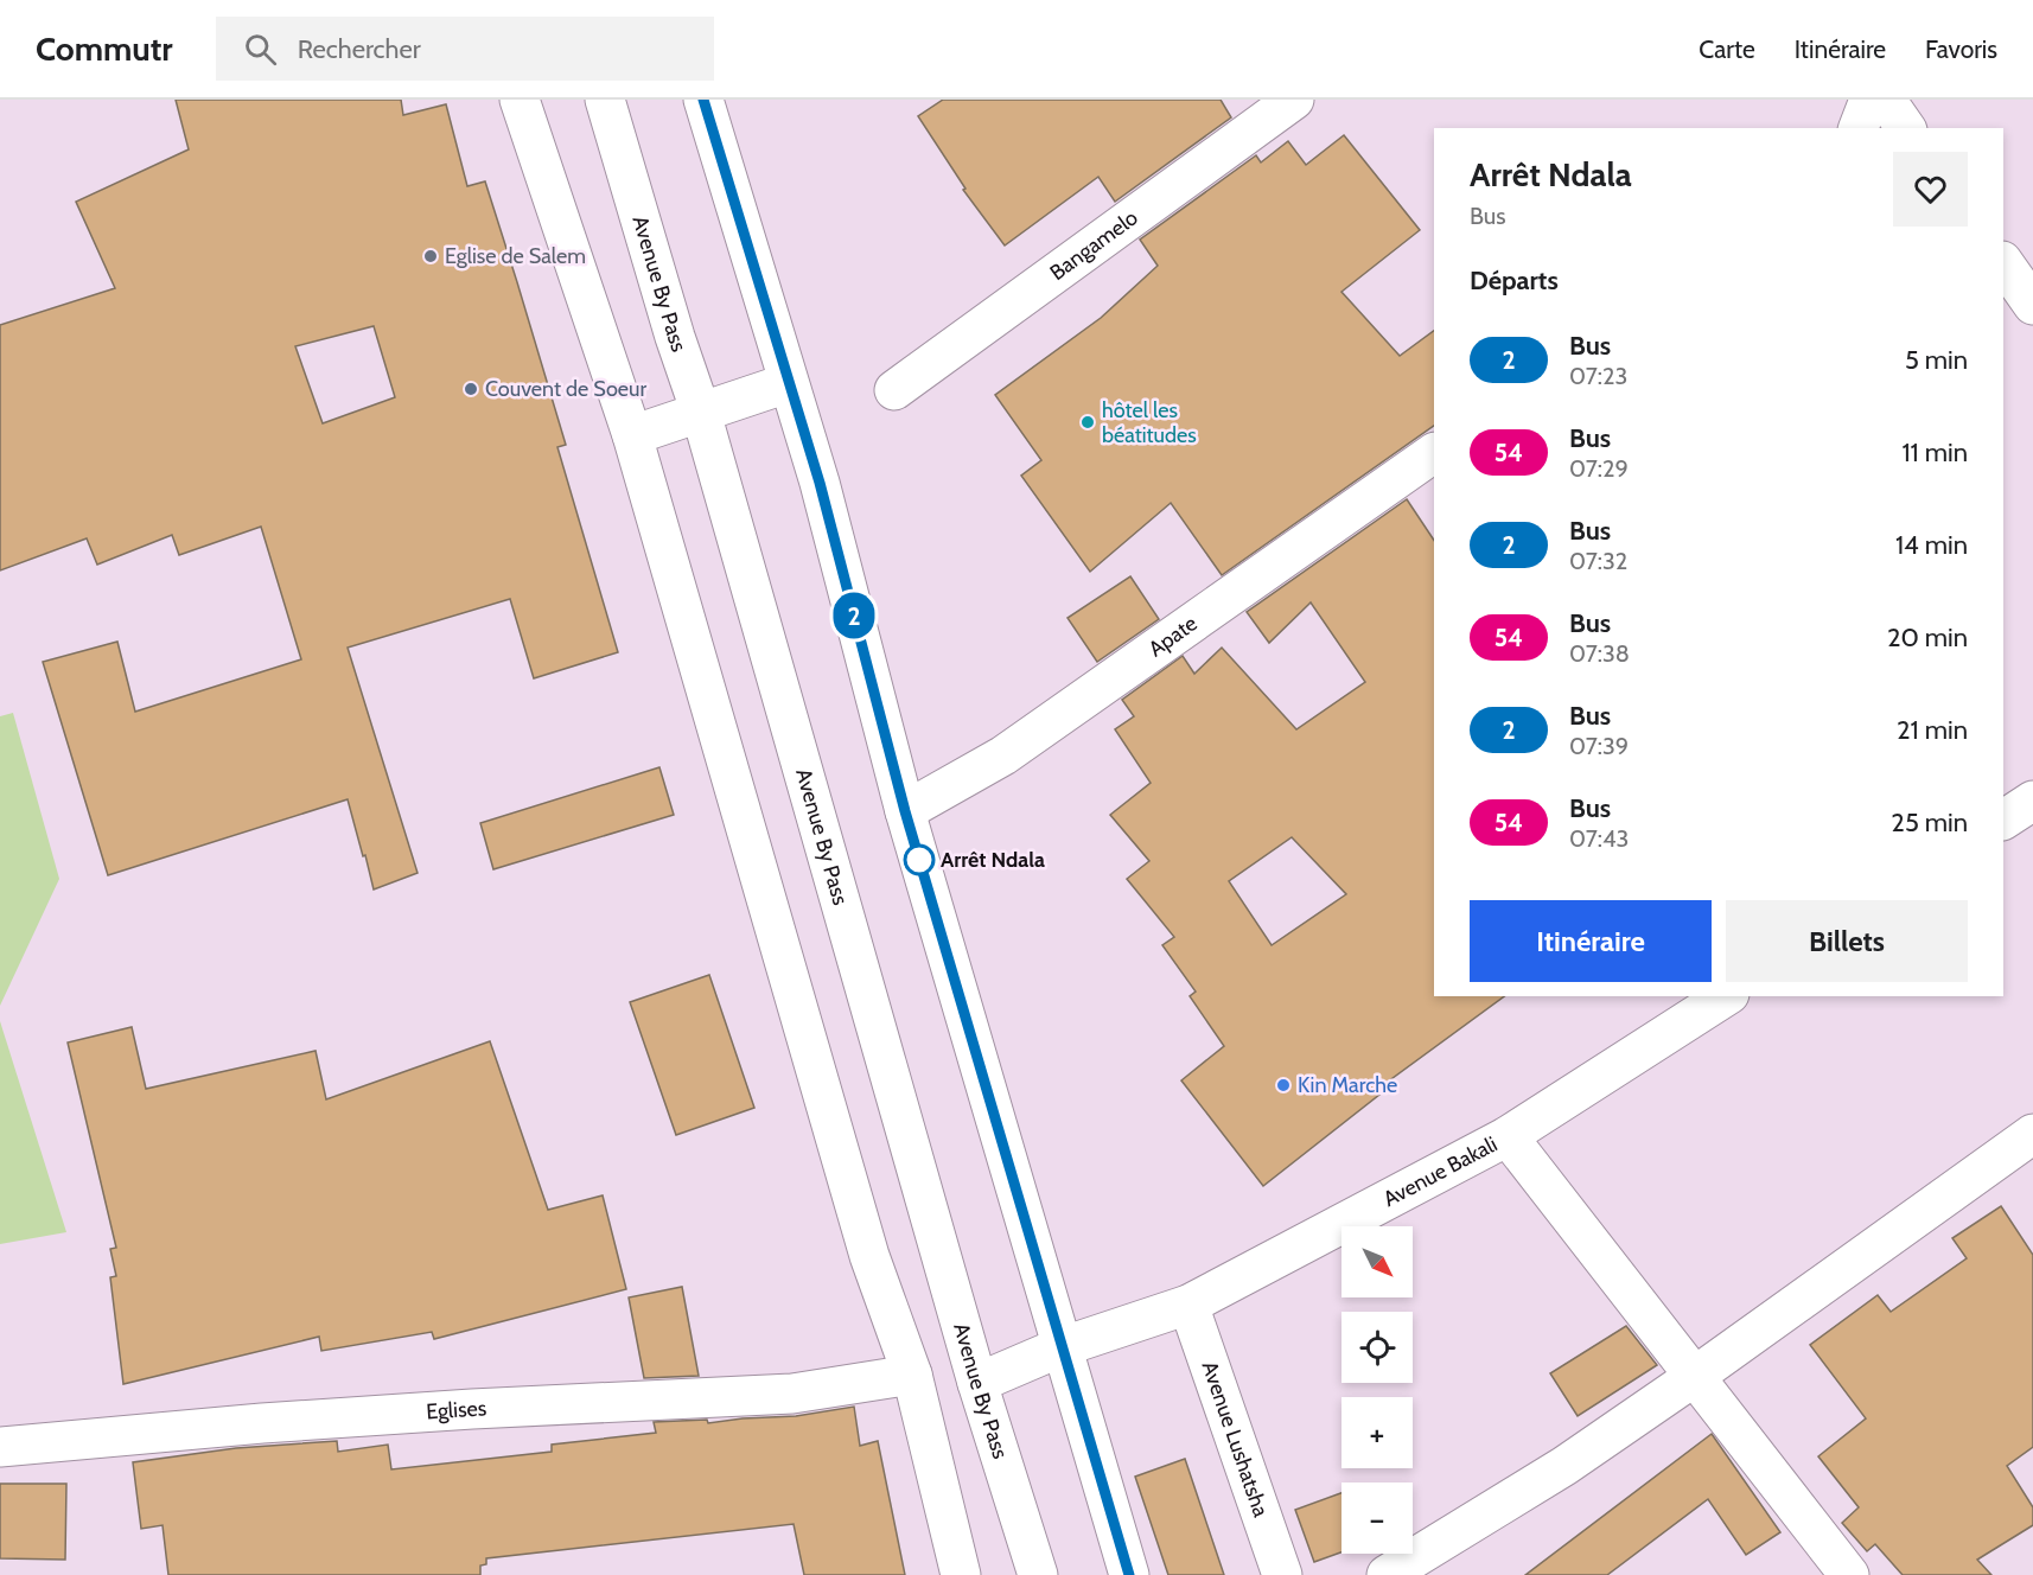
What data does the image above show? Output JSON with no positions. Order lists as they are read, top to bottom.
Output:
{
  "streets": {
    "main road": [
      "Bangamelo",
      "Avenue By Pass",
      "Apate",
      "Avenue Bakali",
      "Eglises",
      "Avenue Lushatsha"
    ]
  },
  "crossings": [
    ["Avenue By Pass", "Avenue Bakali"],
    ["Avenue Bakali", "Avenue Lushatsha"]
  ],
  "places": [
    "Eglise de Salem",
    "Couvent de Soeur",
    "hôtel les béatitudes",
    "Arrêt Ndala",
    "Kin Marche"
  ],
  "lines": ["bus line 2"],
  "north": "bottom right",
  "page": {
    "header": "Commutr",
    "search": "Rechercher",
    "nav": ["Carte", "Itinéraire", "Favoris"],
    "on_map": "2",
    "heading": [
      ["Arrêt Ndala", "Bus"],
      "Départs"
    ],
    "list": [
      {
        "mark": "2",
        "name": "Bus",
        "note": "07:23",
        "value": "5 min"
      },
      {
        "mark": "54",
        "name": "Bus",
        "note": "07:29",
        "value": "11 min"
      },
      {
        "mark": "2",
        "name": "Bus",
        "note": "07:32",
        "value": "14 min"
      },
      {
        "mark": "54",
        "name": "Bus",
        "note": "07:38",
        "value": "20 min"
      },
      {
        "mark": "2",
        "name": "Bus",
        "note": "07:39",
        "value": "21 min"
      },
      {
        "mark": "54",
        "name": "Bus",
        "note": "07:43",
        "value": "25 min"
      }
    ],
    "buttons": ["Itinéraire", "Billets"],
    "map_buttons": ["+", "−"]
  }
}
